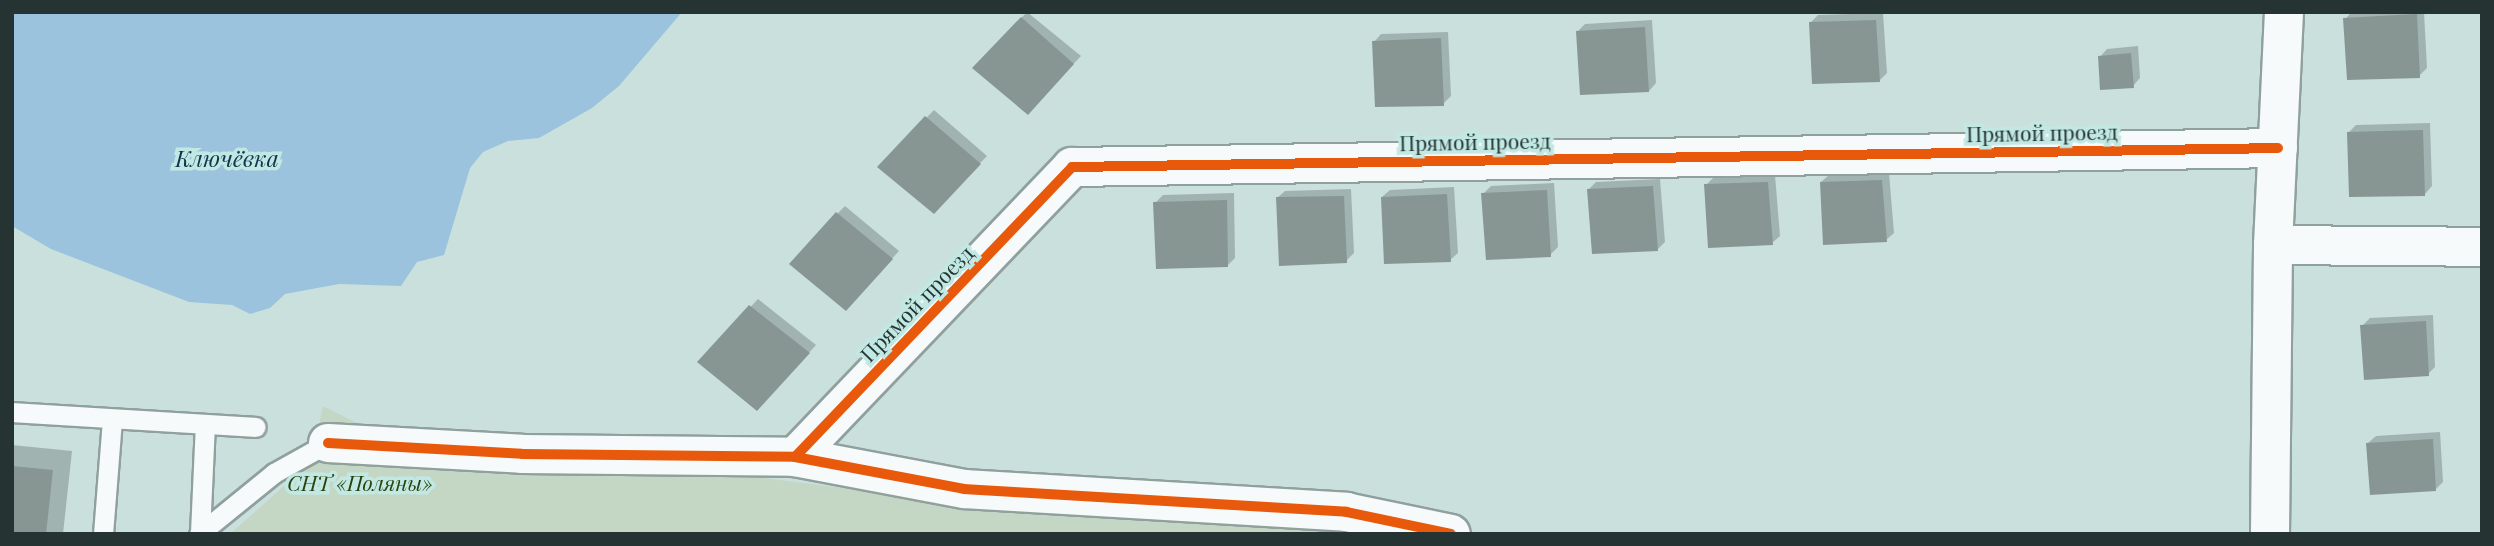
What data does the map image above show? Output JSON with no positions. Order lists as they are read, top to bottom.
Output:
{
  "streets": {
    "street": ["Прямой проезд"]
  },
  "water": ["Ключёвка"],
  "parks": ["СНТ «Поляны»"]
}
